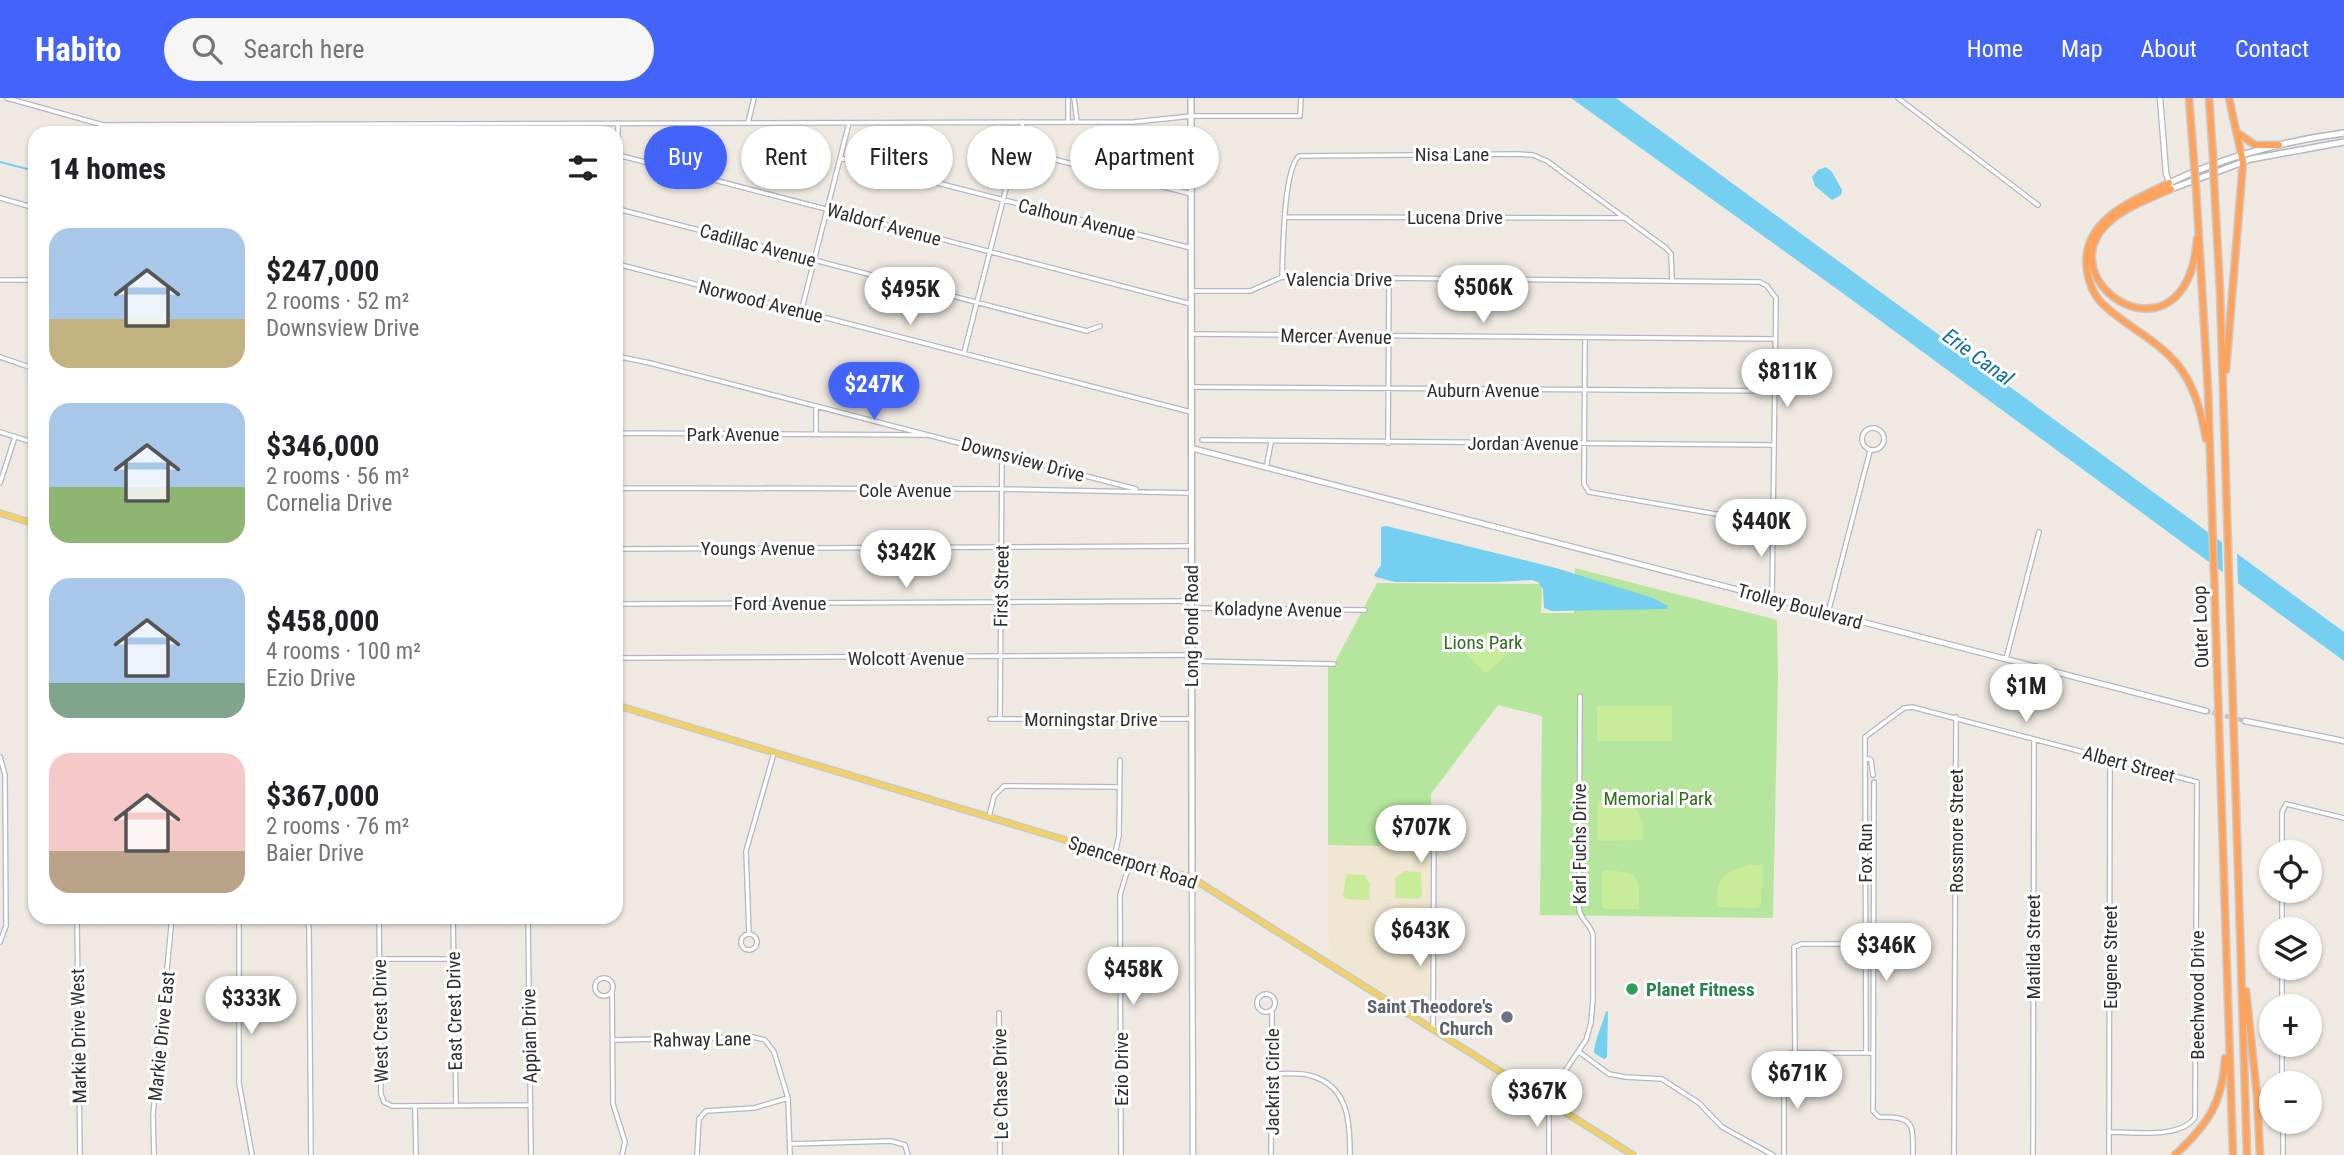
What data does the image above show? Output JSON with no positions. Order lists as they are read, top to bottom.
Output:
{
  "streets": {
    "highway": ["Outer Loop"],
    "main road": ["Long Pond Road", "Spencerport Road"],
    "street": [
      "Nisa Lane",
      "Lucena Drive",
      "Calhoun Avenue",
      "Waldorf Avenue",
      "Cadillac Avenue",
      "Valencia Drive",
      "Norwood Avenue",
      "Mercer Avenue",
      "Auburn Avenue",
      "Park Avenue",
      "Jordan Avenue",
      "Downsview Drive",
      "Cole Avenue",
      "Youngs Avenue",
      "First Street",
      "Ford Avenue",
      "Trolley Boulevard",
      "Koladyne Avenue",
      "Wolcott Avenue",
      "Morningstar Drive",
      "Albert Street",
      "Rossmore Street",
      "Karl Fuchs Drive",
      "Fox Run",
      "Matilda Street",
      "Eugene Street",
      "Beechwood Drive",
      "East Crest Drive",
      "West Crest Drive",
      "Markie Drive West",
      "Markie Drive East",
      "Appian Drive",
      "Rahway Lane",
      "Ezio Drive",
      "Jackrist Circle",
      "Le Chase Drive"
    ]
  },
  "crossings": [
    ["Nisa Lane", "Lucena Drive"],
    ["Nisa Lane", "Valencia Drive"],
    ["Calhoun Avenue", "Long Pond Road"],
    ["Waldorf Avenue", "Long Pond Road"],
    ["Valencia Drive", "Mercer Avenue"],
    ["Valencia Drive", "Long Pond Road"],
    ["Norwood Avenue", "Long Pond Road"],
    ["Mercer Avenue", "Long Pond Road"],
    ["Auburn Avenue", "Long Pond Road"],
    ["Park Avenue", "Downsview Drive"],
    ["Downsview Drive", "Cole Avenue"],
    ["Downsview Drive", "First Street"],
    ["Cole Avenue", "First Street"],
    ["Cole Avenue", "Long Pond Road"],
    ["Youngs Avenue", "First Street"],
    ["Youngs Avenue", "Long Pond Road"],
    ["First Street", "Ford Avenue"],
    ["First Street", "Wolcott Avenue"],
    ["First Street", "Morningstar Drive"],
    ["Ford Avenue", "Long Pond Road"],
    ["Trolley Boulevard", "Long Pond Road"],
    ["Koladyne Avenue", "Long Pond Road"],
    ["Long Pond Road", "Wolcott Avenue"],
    ["Long Pond Road", "Morningstar Drive"],
    ["Long Pond Road", "Spencerport Road"],
    ["Albert Street", "Rossmore Street"],
    ["Albert Street", "Fox Run"],
    ["Albert Street", "Matilda Street"],
    ["Albert Street", "Eugene Street"],
    ["Albert Street", "Beechwood Drive"],
    ["Karl Fuchs Drive", "Spencerport Road"],
    ["Spencerport Road", "Ezio Drive"],
    ["Eugene Street", "Beechwood Drive"],
    ["East Crest Drive", "West Crest Drive"],
    ["West Crest Drive", "Appian Drive"]
  ],
  "water": ["Erie Canal"],
  "parks": ["Lions Park", "Memorial Park"],
  "places": ["Planet Fitness", "Saint Theodore's Church"],
  "page": {
    "header": "Habito",
    "search": "Search here",
    "nav": [
      "Home",
      "Map",
      "About",
      "Contact"
    ],
    "chip": [
      "Buy",
      "Rent",
      "Filters",
      "New",
      "Apartment"
    ],
    "heading": "14 homes",
    "list": [
      {
        "name": "$247,000",
        "note": "2 rooms · 52 m² · Downsview Drive"
      },
      {
        "name": "$346,000",
        "note": "2 rooms · 56 m² · Cornelia Drive"
      },
      {
        "name": "$458,000",
        "note": "4 rooms · 100 m² · Ezio Drive"
      },
      {
        "name": "$367,000",
        "note": "2 rooms · 76 m² · Baier Drive"
      }
    ],
    "price": [
      "$506K",
      "$495K",
      "$811K",
      "$247K",
      "$440K",
      "$342K",
      "$1M",
      "$707K",
      "$643K",
      "$346K",
      "$458K",
      "$333K",
      "$671K",
      "$367K"
    ],
    "map_buttons": ["+", "−"]
  }
}
